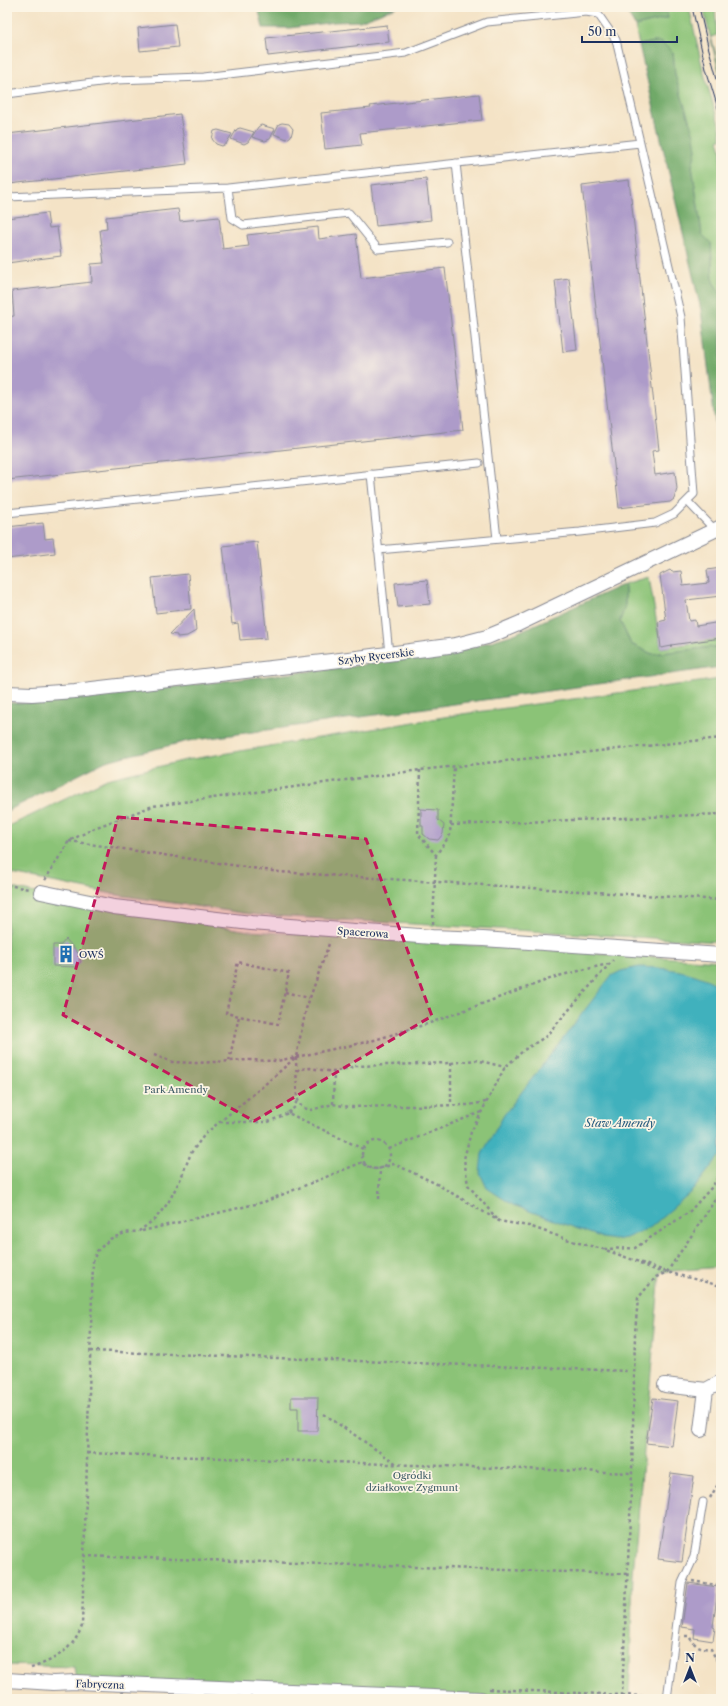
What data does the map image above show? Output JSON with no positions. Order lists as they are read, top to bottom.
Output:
{
  "streets": {
    "street": ["Szyby Rycerskie", "Spacerowa", "Fabryczna"]
  },
  "water": ["Staw Amendy"],
  "parks": ["Park Amendy", "Ogródki działkowe Zygmunt"],
  "places": {
    "building": ["OWŚ"]
  },
  "scale_bar": "50 m",
  "north": "top"
}
